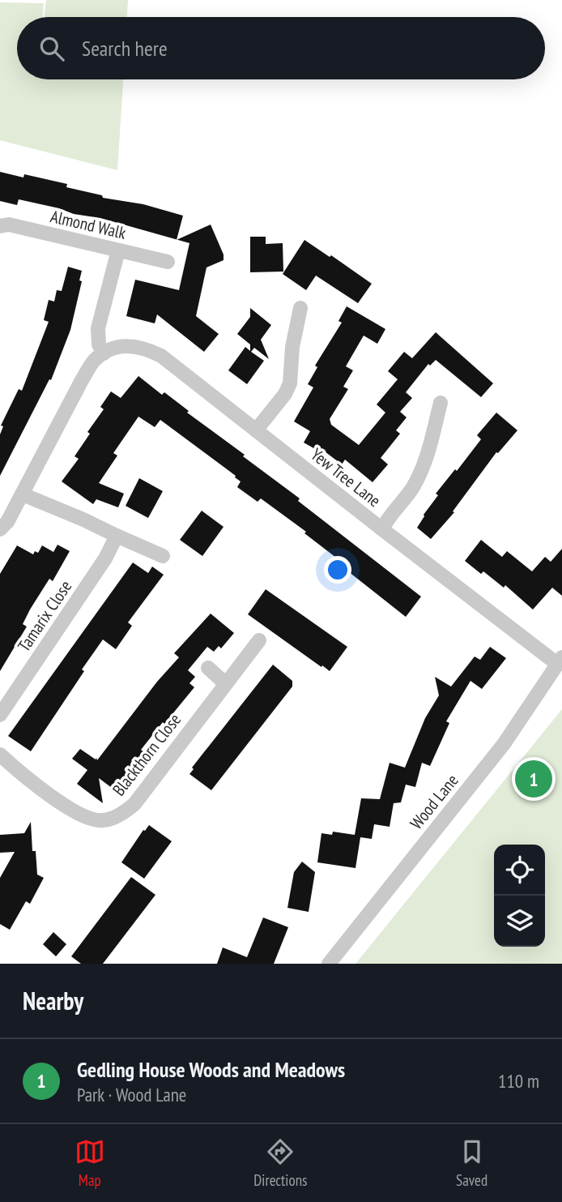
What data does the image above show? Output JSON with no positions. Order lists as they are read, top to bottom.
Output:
{
  "streets": {
    "street": [
      "Almond Walk",
      "Yew Tree Lane",
      "Tamarix Close",
      "Blackthorn Close",
      "Wood Lane"
    ]
  },
  "crossings": [
    ["Yew Tree Lane", "Wood Lane"]
  ],
  "page": {
    "search": "Search here",
    "pins": "1",
    "heading": "Nearby",
    "list": [
      {
        "mark": "1",
        "name": "Gedling House Woods and Meadows",
        "note": "Park · Wood Lane",
        "value": "110 m"
      }
    ],
    "nav": ["Map", "Directions", "Saved"]
  }
}
